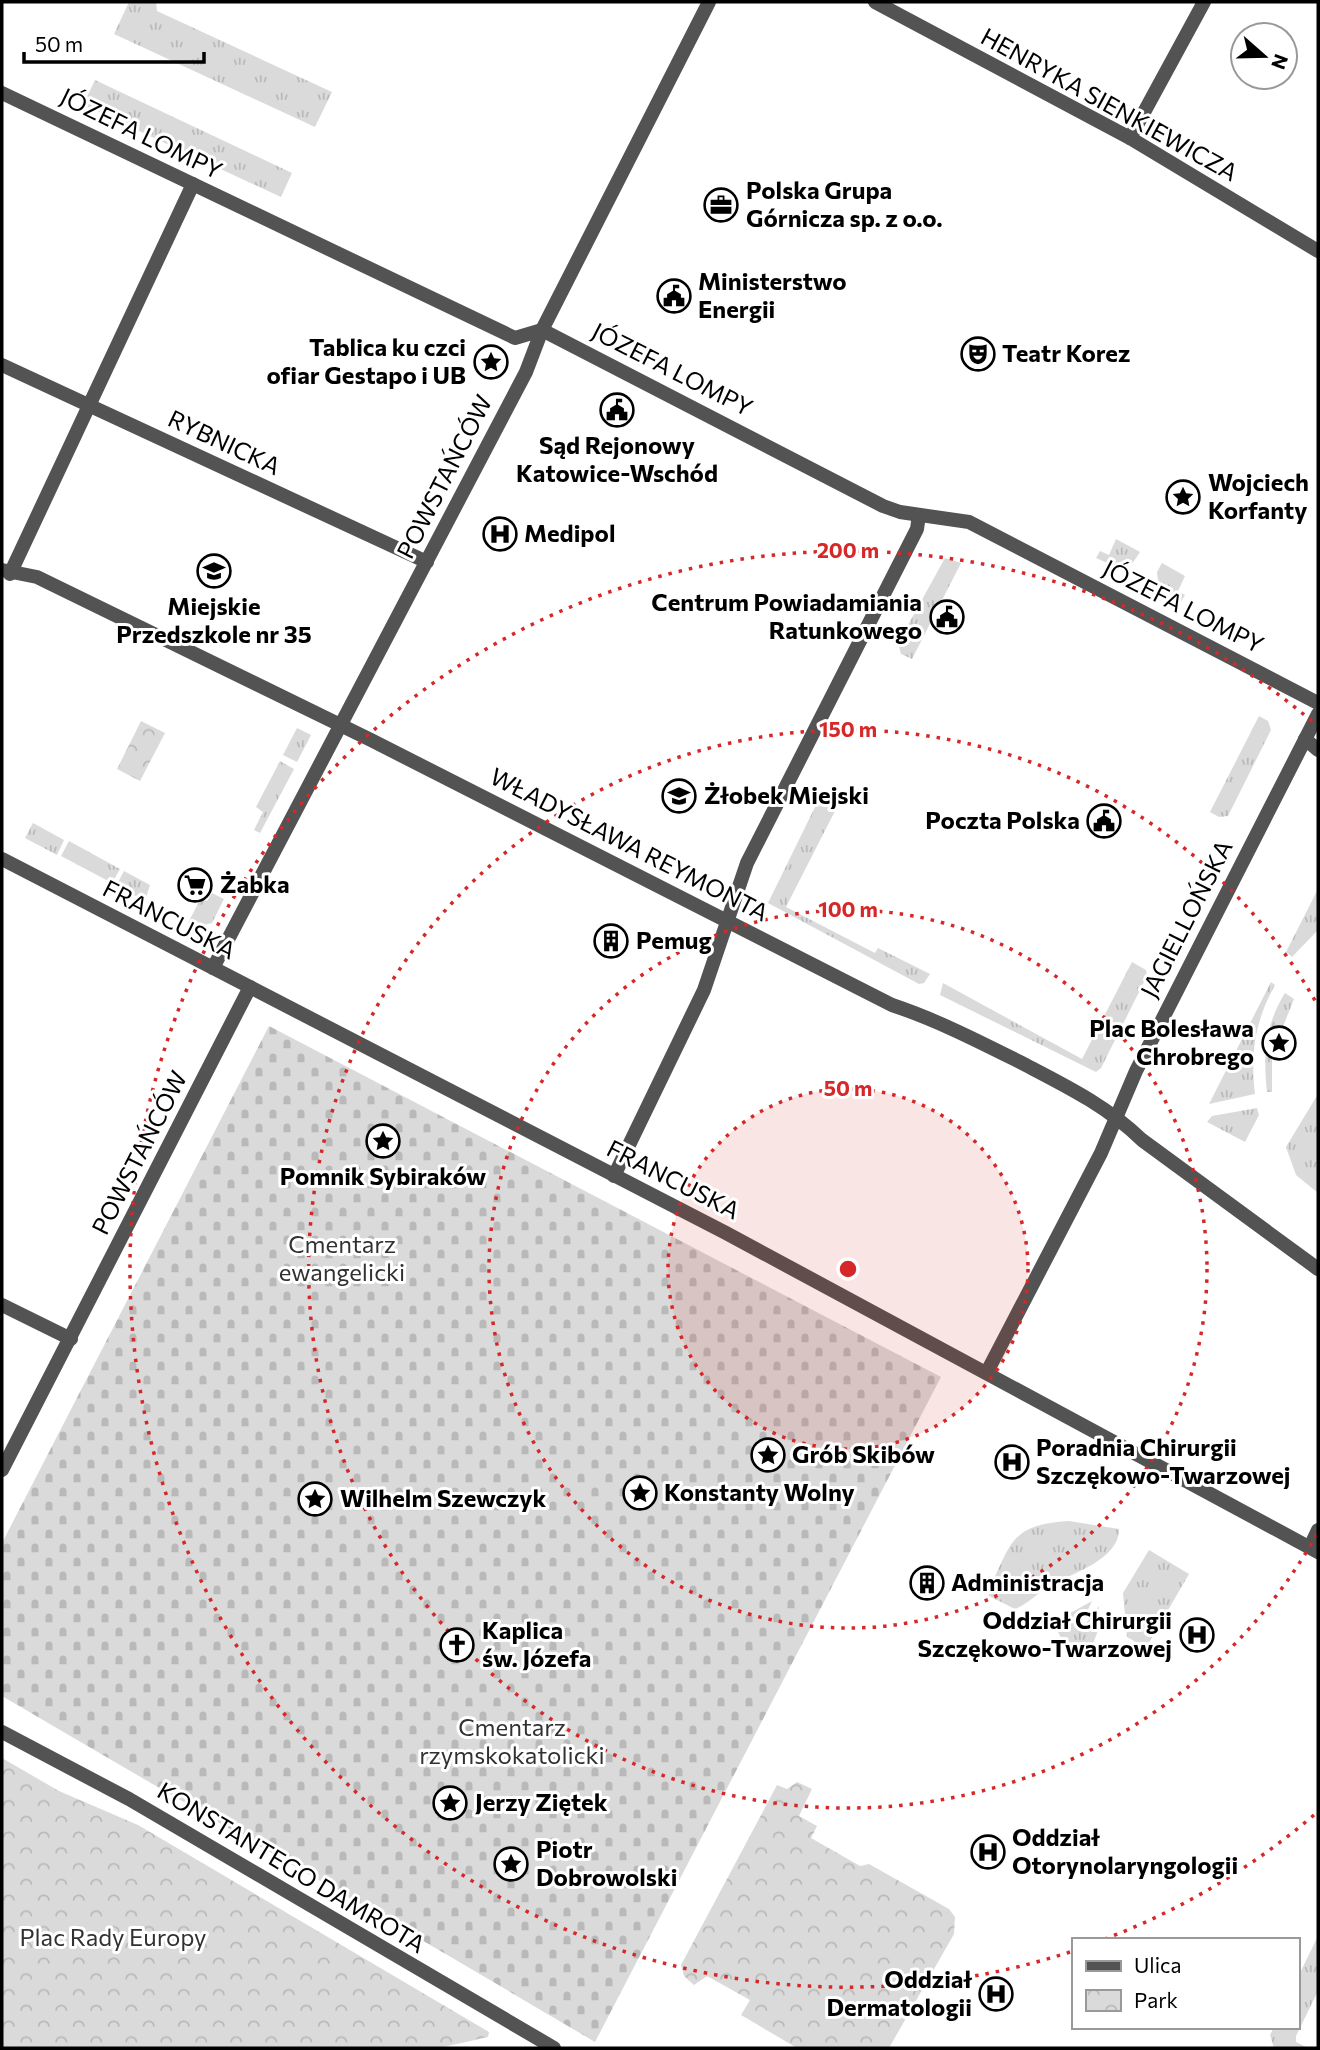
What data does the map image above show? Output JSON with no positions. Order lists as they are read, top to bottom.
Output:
{
  "streets": {
    "street": [
      "HENRYKA SIENKIEWICZA",
      "JÓZEFA LOMPY",
      "RYBNICKA",
      "POWSTAŃCÓW",
      "WŁADYSŁAWA REYMONTA",
      "JAGIELLOŃSKA",
      "FRANCUSKA",
      "KONSTANTEGO DAMROTA"
    ]
  },
  "crossings": [
    ["JÓZEFA LOMPY", "POWSTAŃCÓW"],
    ["RYBNICKA", "POWSTAŃCÓW"],
    ["POWSTAŃCÓW", "WŁADYSŁAWA REYMONTA"],
    ["POWSTAŃCÓW", "FRANCUSKA"],
    ["WŁADYSŁAWA REYMONTA", "JAGIELLOŃSKA"],
    ["JAGIELLOŃSKA", "FRANCUSKA"]
  ],
  "parks": ["Cmentarz ewangelicki", "Cmentarz rzymskokatolicki", "Plac Rady Europy"],
  "places": {
    "office": ["Polska Grupa Górnicza sp. z o.o."],
    "public building": [
      "Ministerstwo Energii",
      "Sąd Rejonowy Katowice-Wschód",
      "Centrum Powiadamiania Ratunkowego",
      "Poczta Polska"
    ],
    "theatre": ["Teatr Korez"],
    "place": [
      "Tablica ku czci ofiar Gestapo i UB",
      "Wojciech Korfanty",
      "Plac Bolesława Chrobrego",
      "Pomnik Sybiraków",
      "Grób Skibów",
      "Konstanty Wolny",
      "Wilhelm Szewczyk",
      "Jerzy Ziętek",
      "Piotr Dobrowolski"
    ],
    "hospital": [
      "Medipol",
      "Poradnia Chirurgii Szczękowo-Twarzowej",
      "Oddział Chirurgii Szczękowo-Twarzowej",
      "Oddział Otorynolaryngologii",
      "Oddział Dermatologii"
    ],
    "school or university": ["Miejskie Przedszkole nr 35", "Żłobek Miejski"],
    "supermarket": ["Żabka"],
    "building": ["Pemug", "Administracja"],
    "church": ["Kaplica św. Józefa"]
  },
  "legend": ["Ulica", "Park"],
  "scale_bar": "50 m",
  "north": "right",
  "rings": [
    "200 m",
    "150 m",
    "100 m",
    "50 m"
  ]
}
